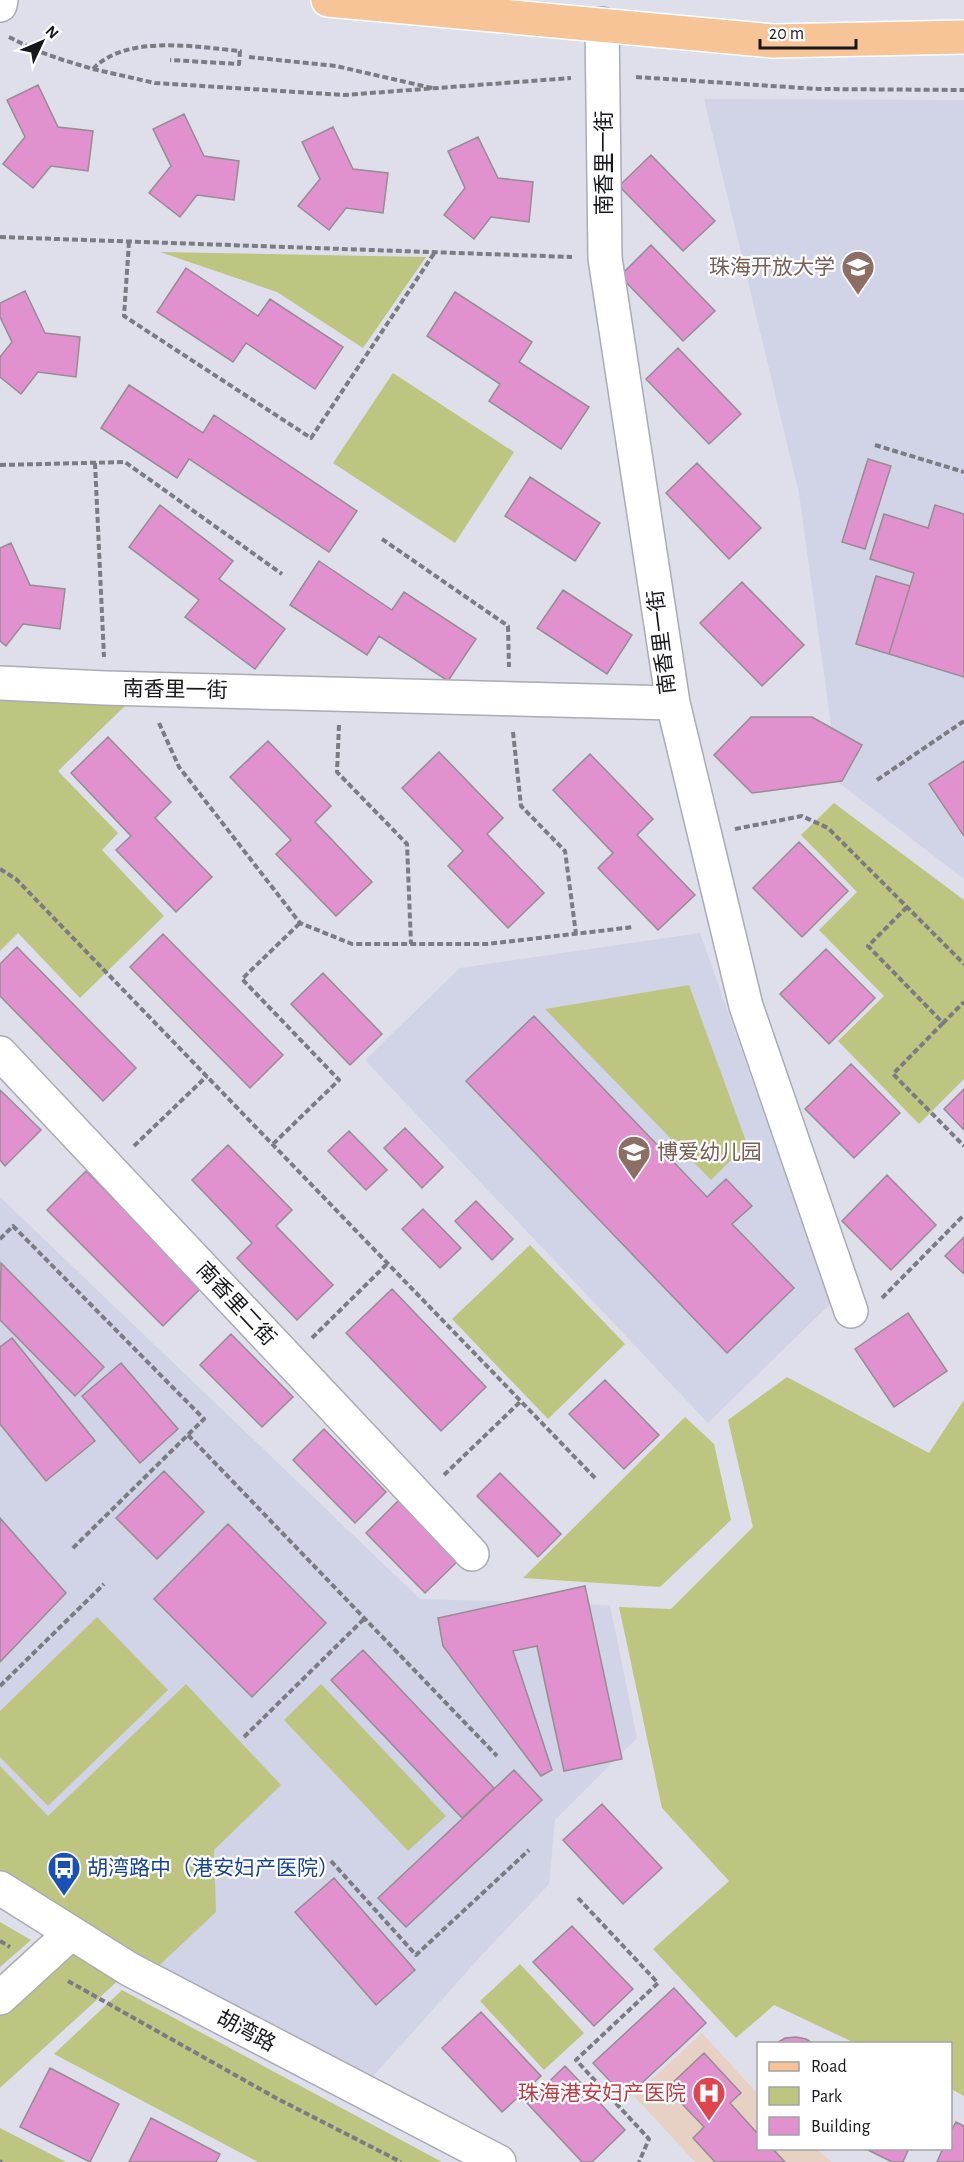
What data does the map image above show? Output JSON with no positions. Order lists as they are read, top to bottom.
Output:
{
  "streets": {
    "street": ["南香里一街", "南香里二街", "胡湾路"]
  },
  "places": {
    "school or university": ["珠海开放大学", "博爱幼儿园"],
    "bus stop": ["胡湾路中（港安妇产医院）"],
    "hospital": ["珠海港安妇产医院"]
  },
  "legend": ["Road", "Park", "Building"],
  "scale_bar": "20 m",
  "north": "top right"
}
